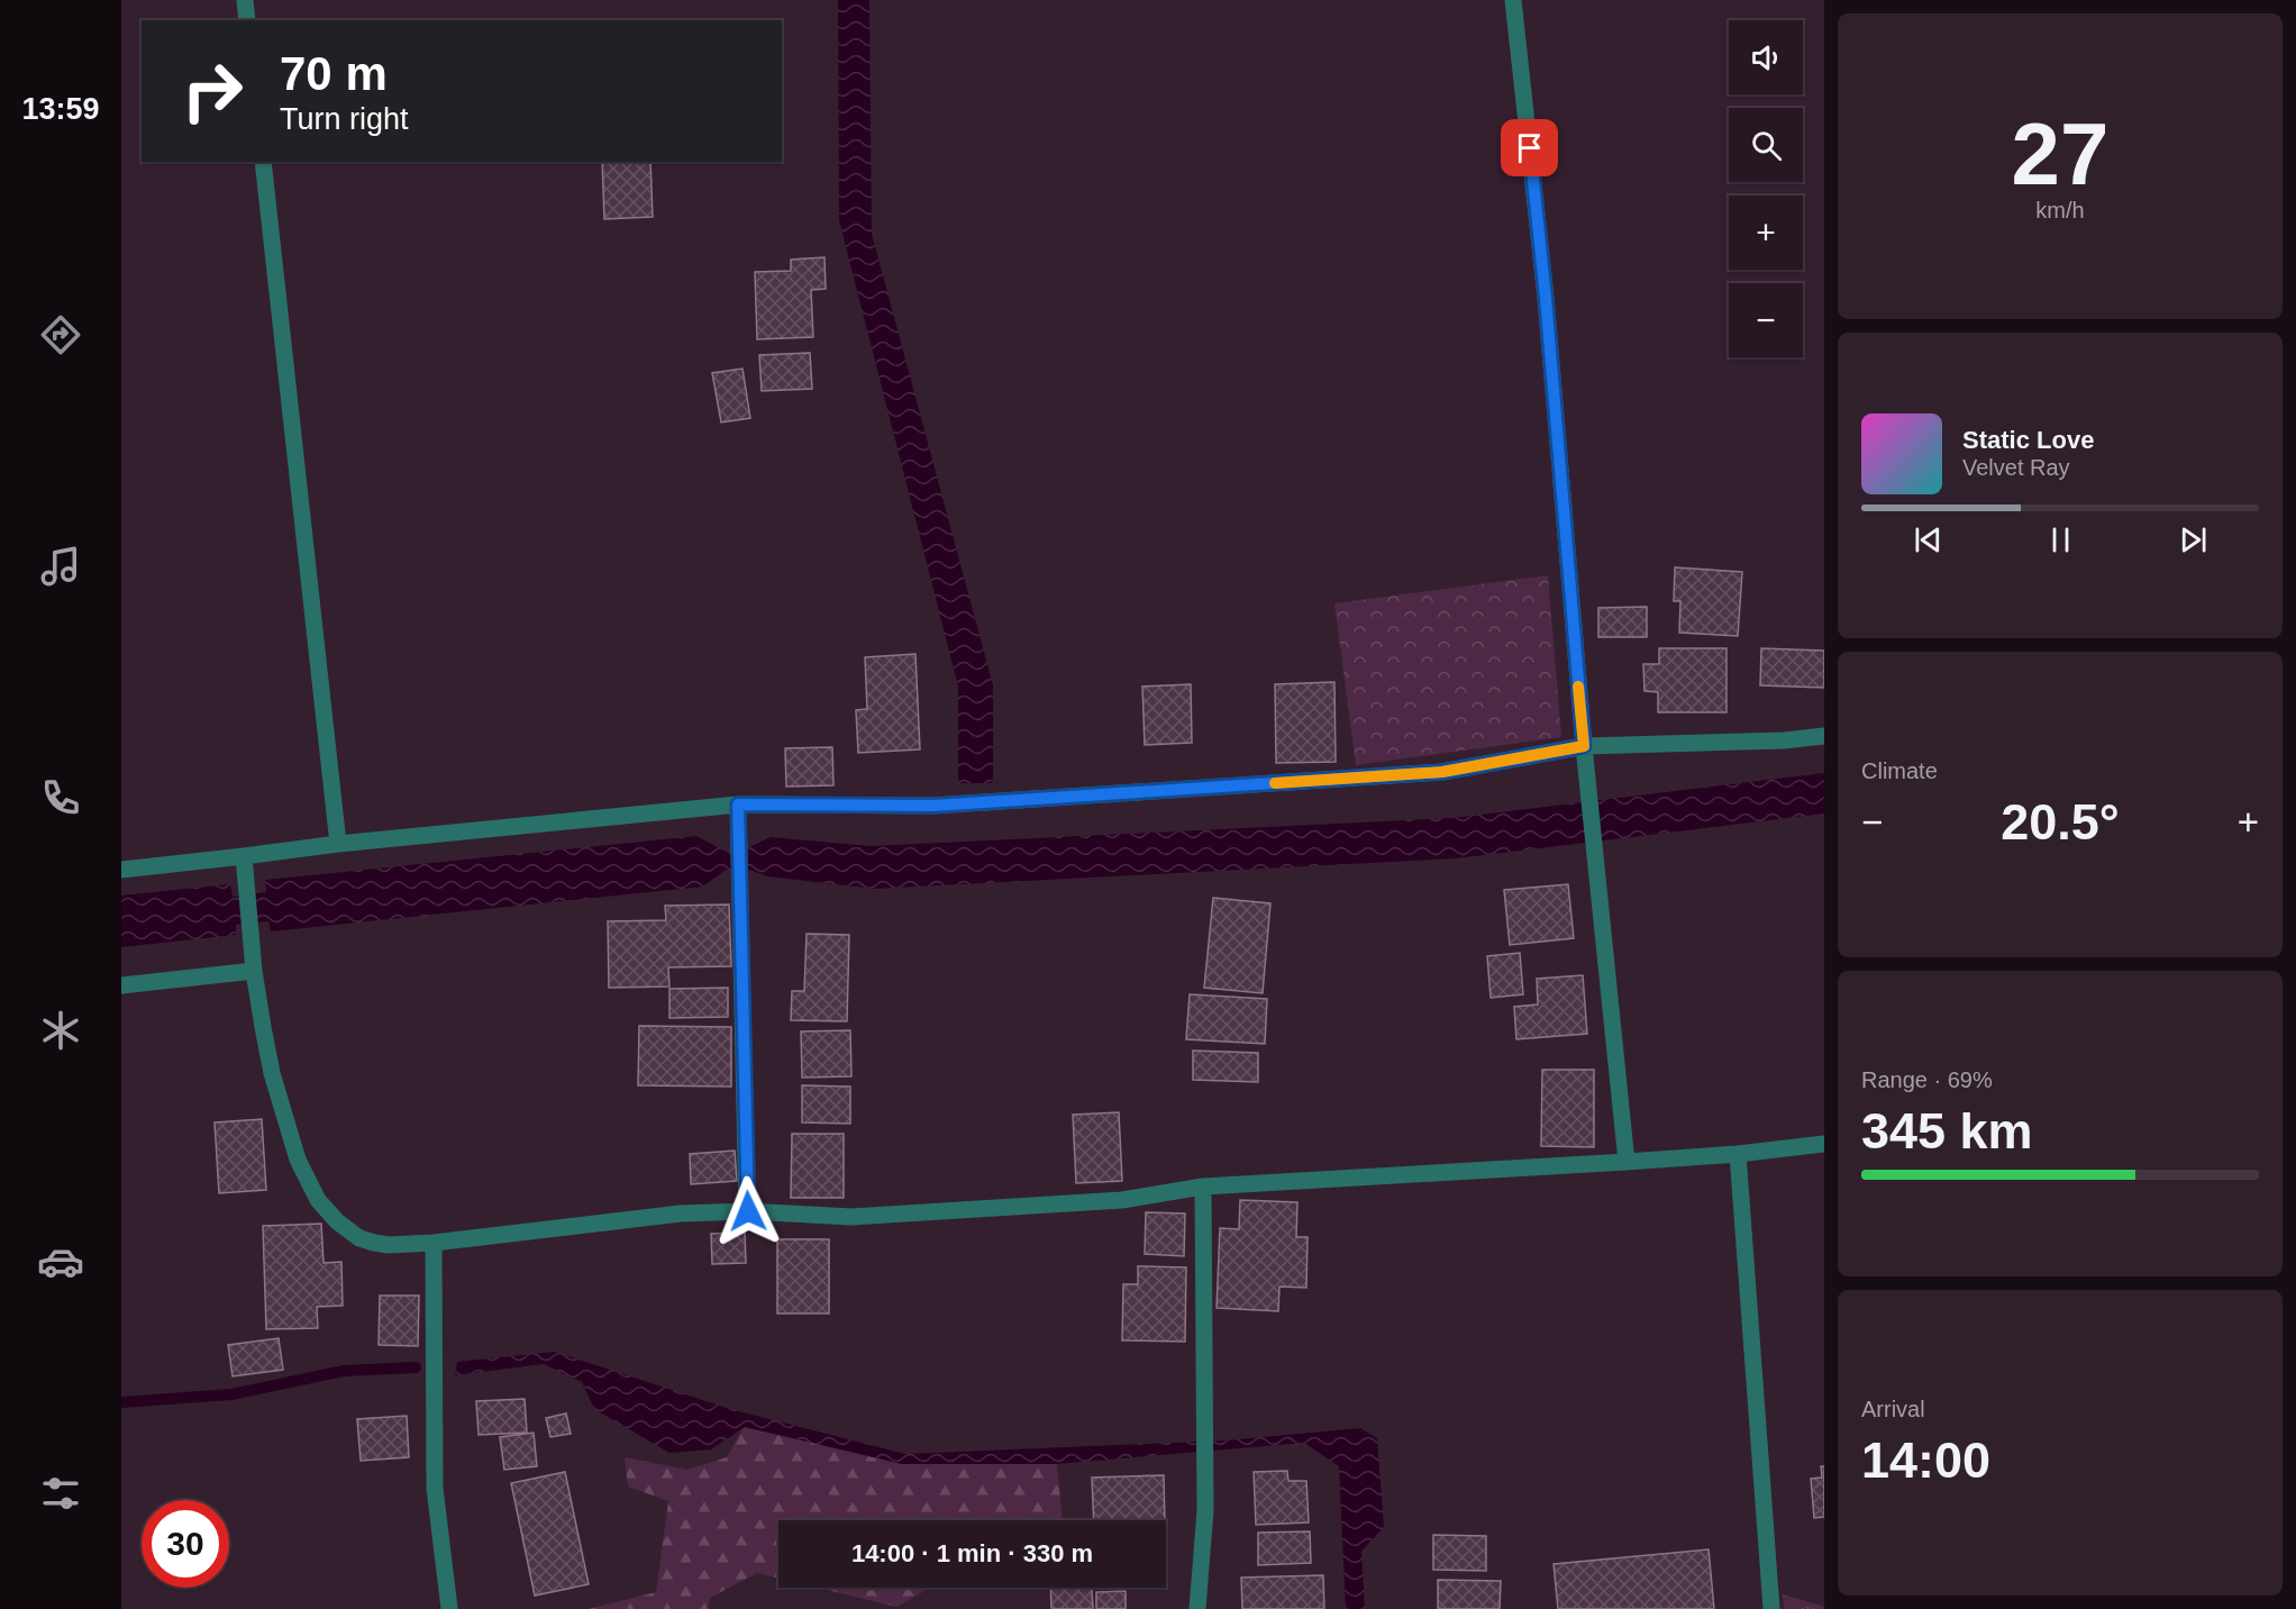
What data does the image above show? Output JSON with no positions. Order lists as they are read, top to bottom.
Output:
{
  "page": {
    "tabs": "13:59",
    "tile": [
      ["27", "km/h"],
      "Climate",
      ["Range · 69%", "345 km"],
      ["Arrival", "14:00"]
    ],
    "map_buttons": ["+", "−"],
    "turn": ["70 m", "Turn right"],
    "song": ["Static Love", "Velvet Ray"],
    "heat": ["−", "20.5°", "+"],
    "limit": "30",
    "trip": "14:00 · 1 min · 330 m"
  }
}
